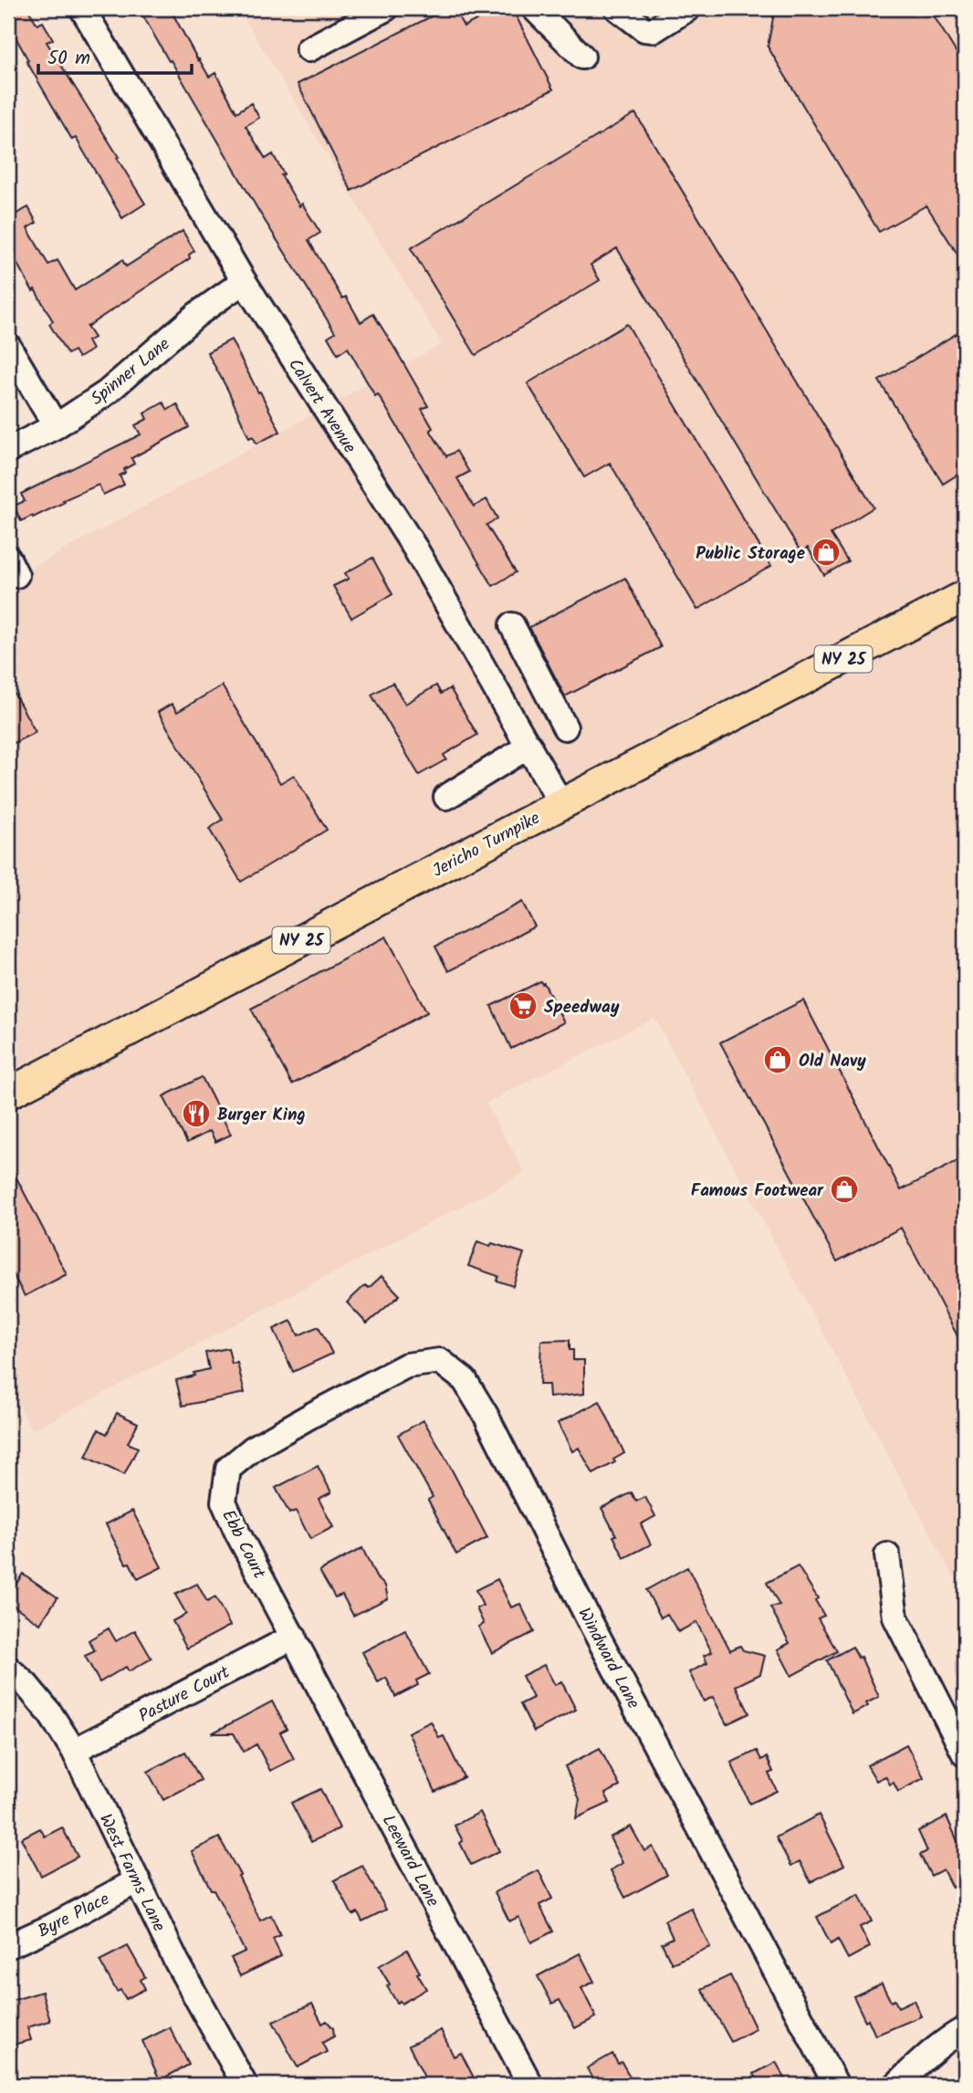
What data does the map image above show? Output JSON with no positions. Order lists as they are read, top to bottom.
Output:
{
  "streets": {
    "main road": ["NY 25", "Jericho Turnpike"],
    "street": [
      "Spinner Lane",
      "Calvert Avenue",
      "Ebb Court",
      "Windward Lane",
      "Pasture Court",
      "Leeward Lane",
      "West Farms Lane",
      "Byre Place"
    ]
  },
  "crossings": [
    ["Spinner Lane", "Calvert Avenue"],
    ["Calvert Avenue", "Jericho Turnpike"],
    ["Ebb Court", "Windward Lane"],
    ["Ebb Court", "Pasture Court"],
    ["Ebb Court", "Leeward Lane"],
    ["Pasture Court", "Leeward Lane"],
    ["Pasture Court", "West Farms Lane"],
    ["West Farms Lane", "Byre Place"]
  ],
  "places": {
    "shop": ["Public Storage", "Old Navy", "Famous Footwear"],
    "supermarket": ["Speedway"],
    "restaurant": ["Burger King"]
  },
  "scale_bar": "50 m"
}
